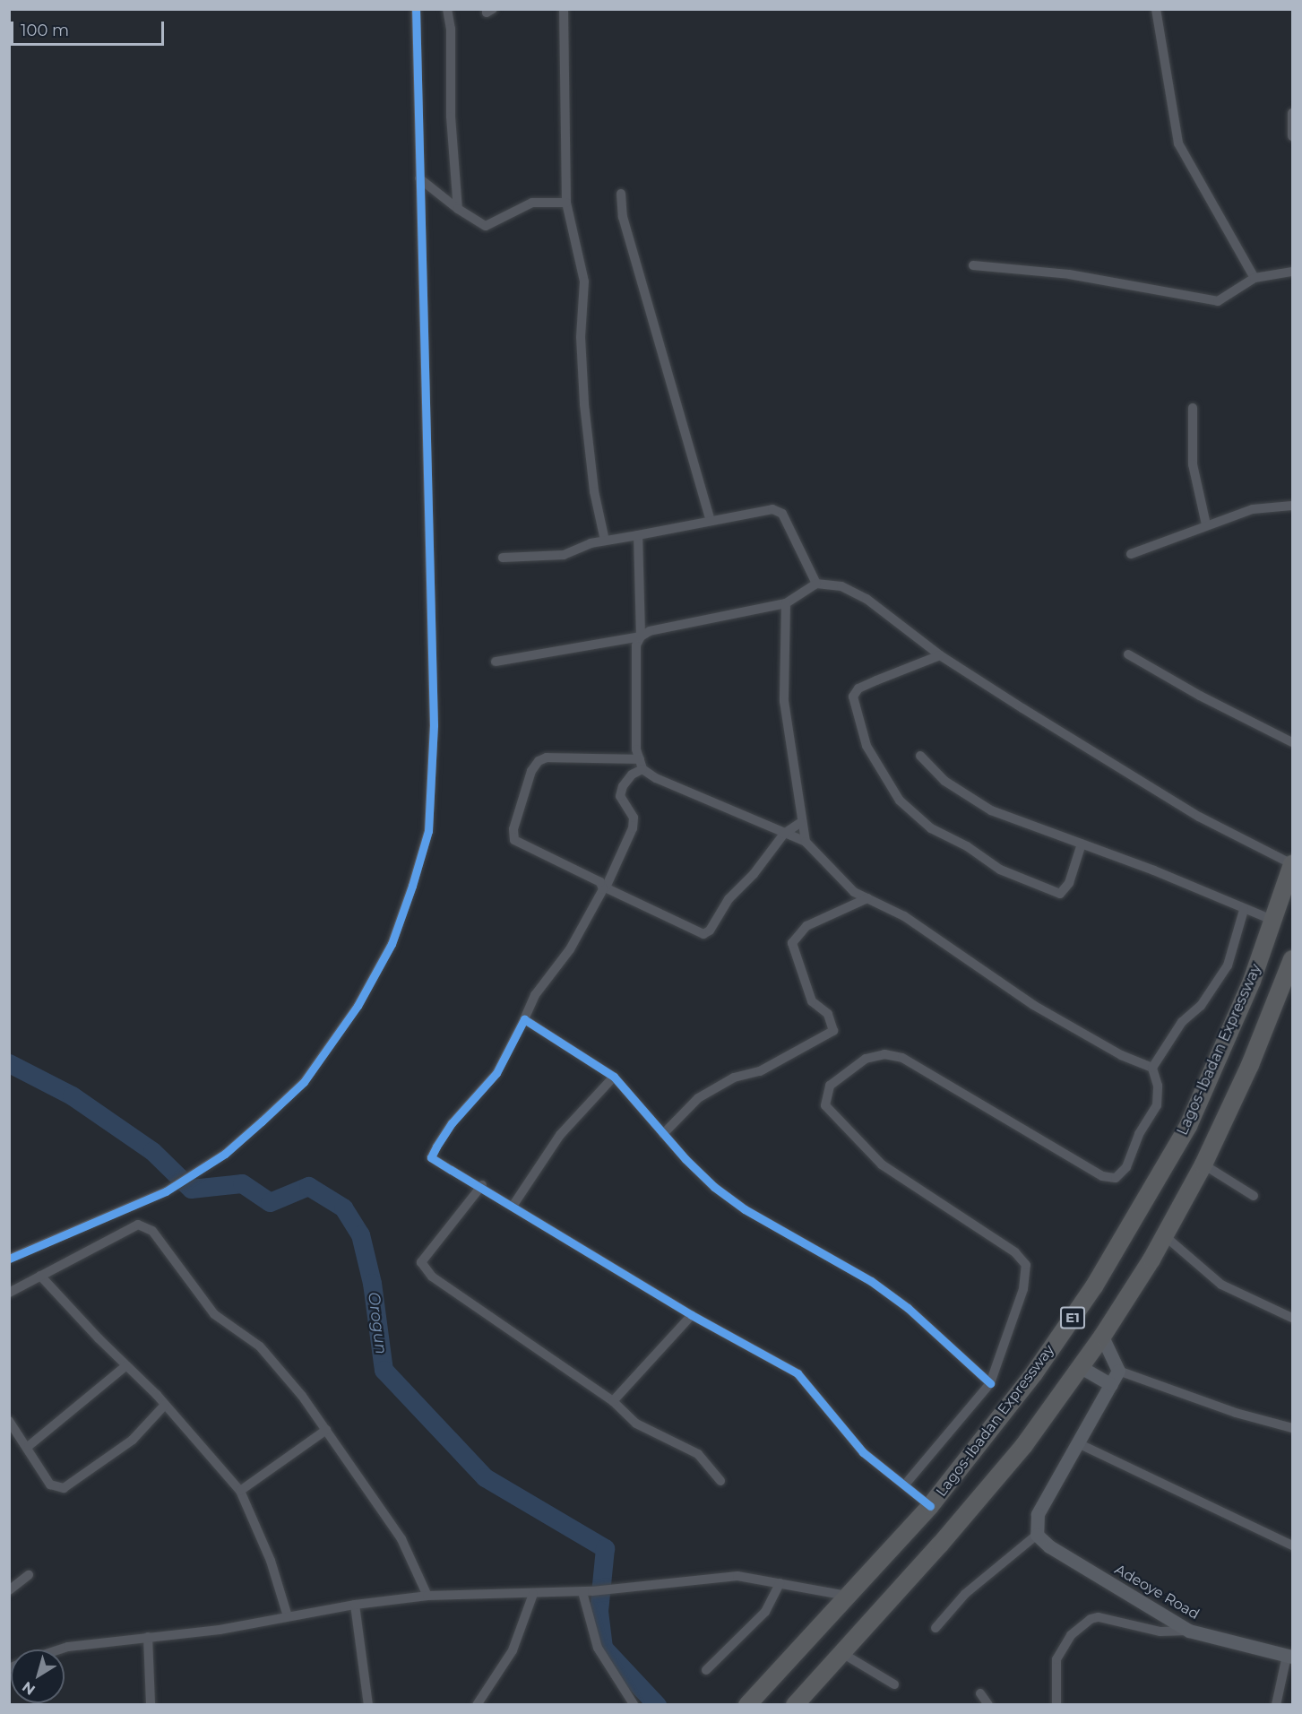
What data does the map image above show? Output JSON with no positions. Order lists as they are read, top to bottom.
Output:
{
  "streets": {
    "highway": ["Lagos-Ibadan Expressway", "E1"],
    "street": ["Adeoye Road"]
  },
  "water": ["Orogun"],
  "scale_bar": "100 m",
  "north": "bottom left"
}
